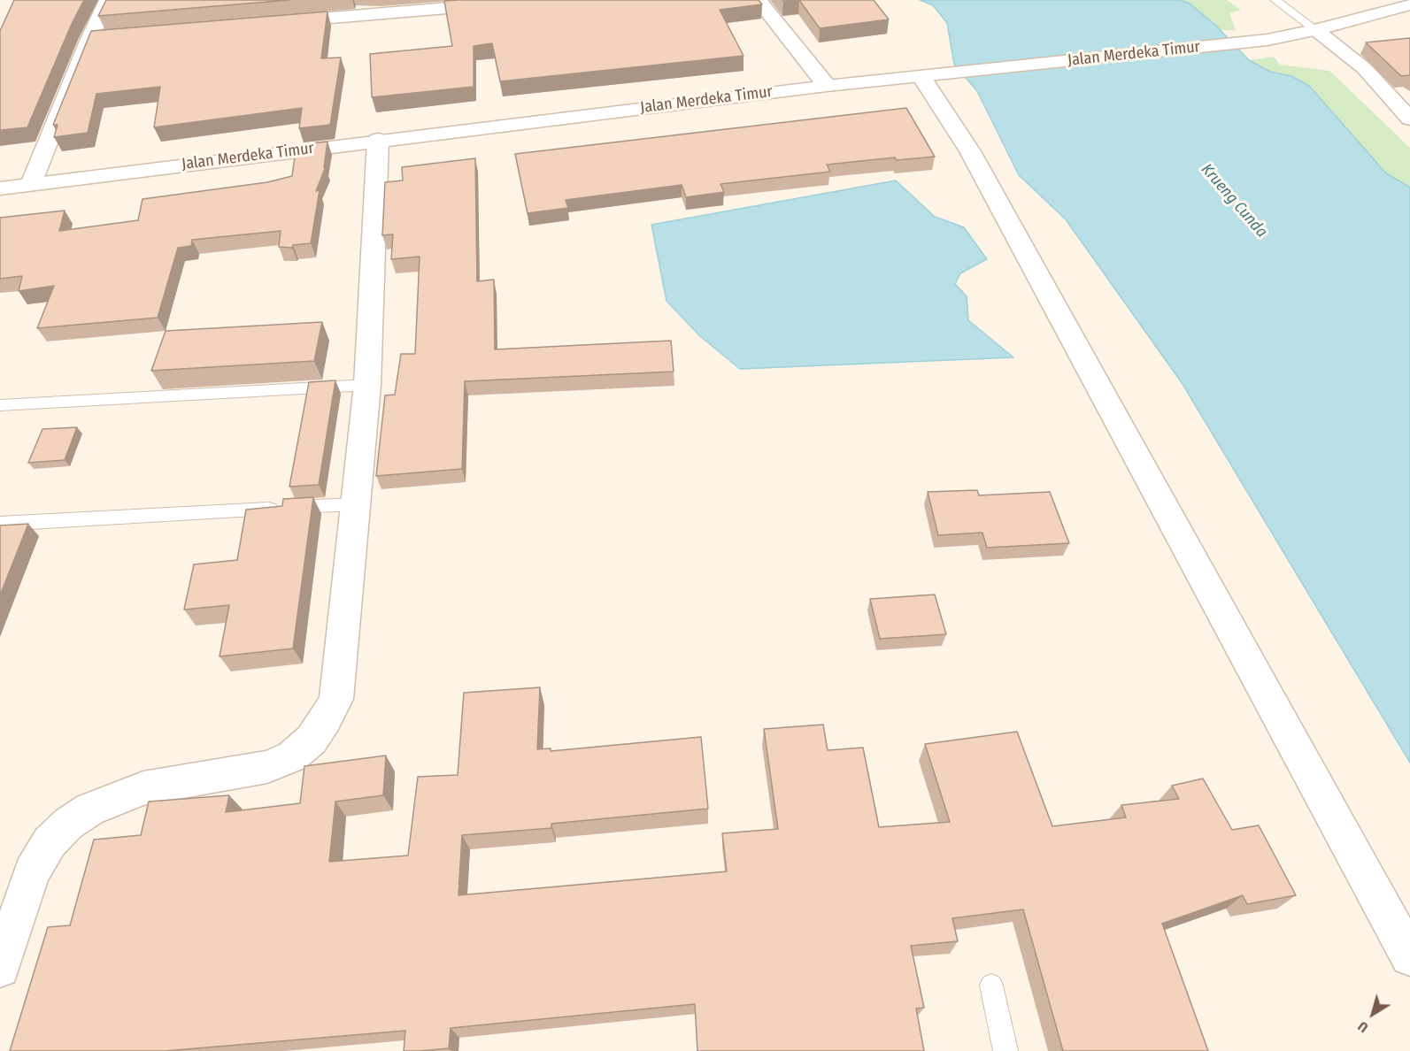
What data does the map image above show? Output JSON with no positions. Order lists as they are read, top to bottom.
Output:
{
  "streets": {
    "street": ["Jalan Merdeka Timur"]
  },
  "water": ["Krueng Cunda"],
  "north": "bottom left"
}
